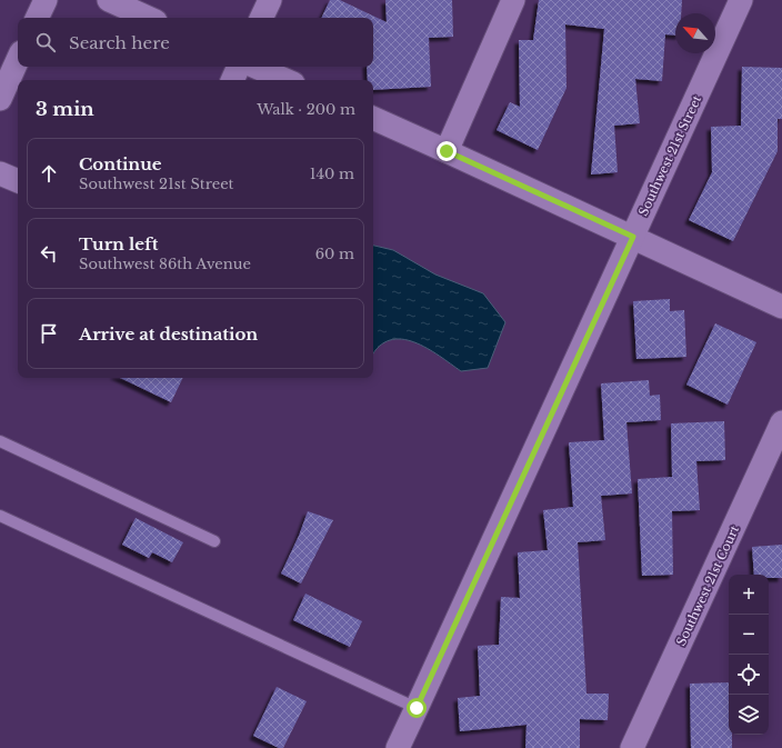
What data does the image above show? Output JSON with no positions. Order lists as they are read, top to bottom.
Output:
{
  "streets": {
    "street": ["Southwest 21st Street", "Southwest 21st Court"]
  },
  "north": "top left",
  "page": {
    "search": "Search here",
    "heading": ["3 min", "Walk · 200 m"],
    "list": [
      ["Continue", "Southwest 21st Street", "140 m"],
      ["Turn left", "Southwest 86th Avenue", "60 m"],
      "Arrive at destination"
    ],
    "map_buttons": ["+", "−"]
  }
}
